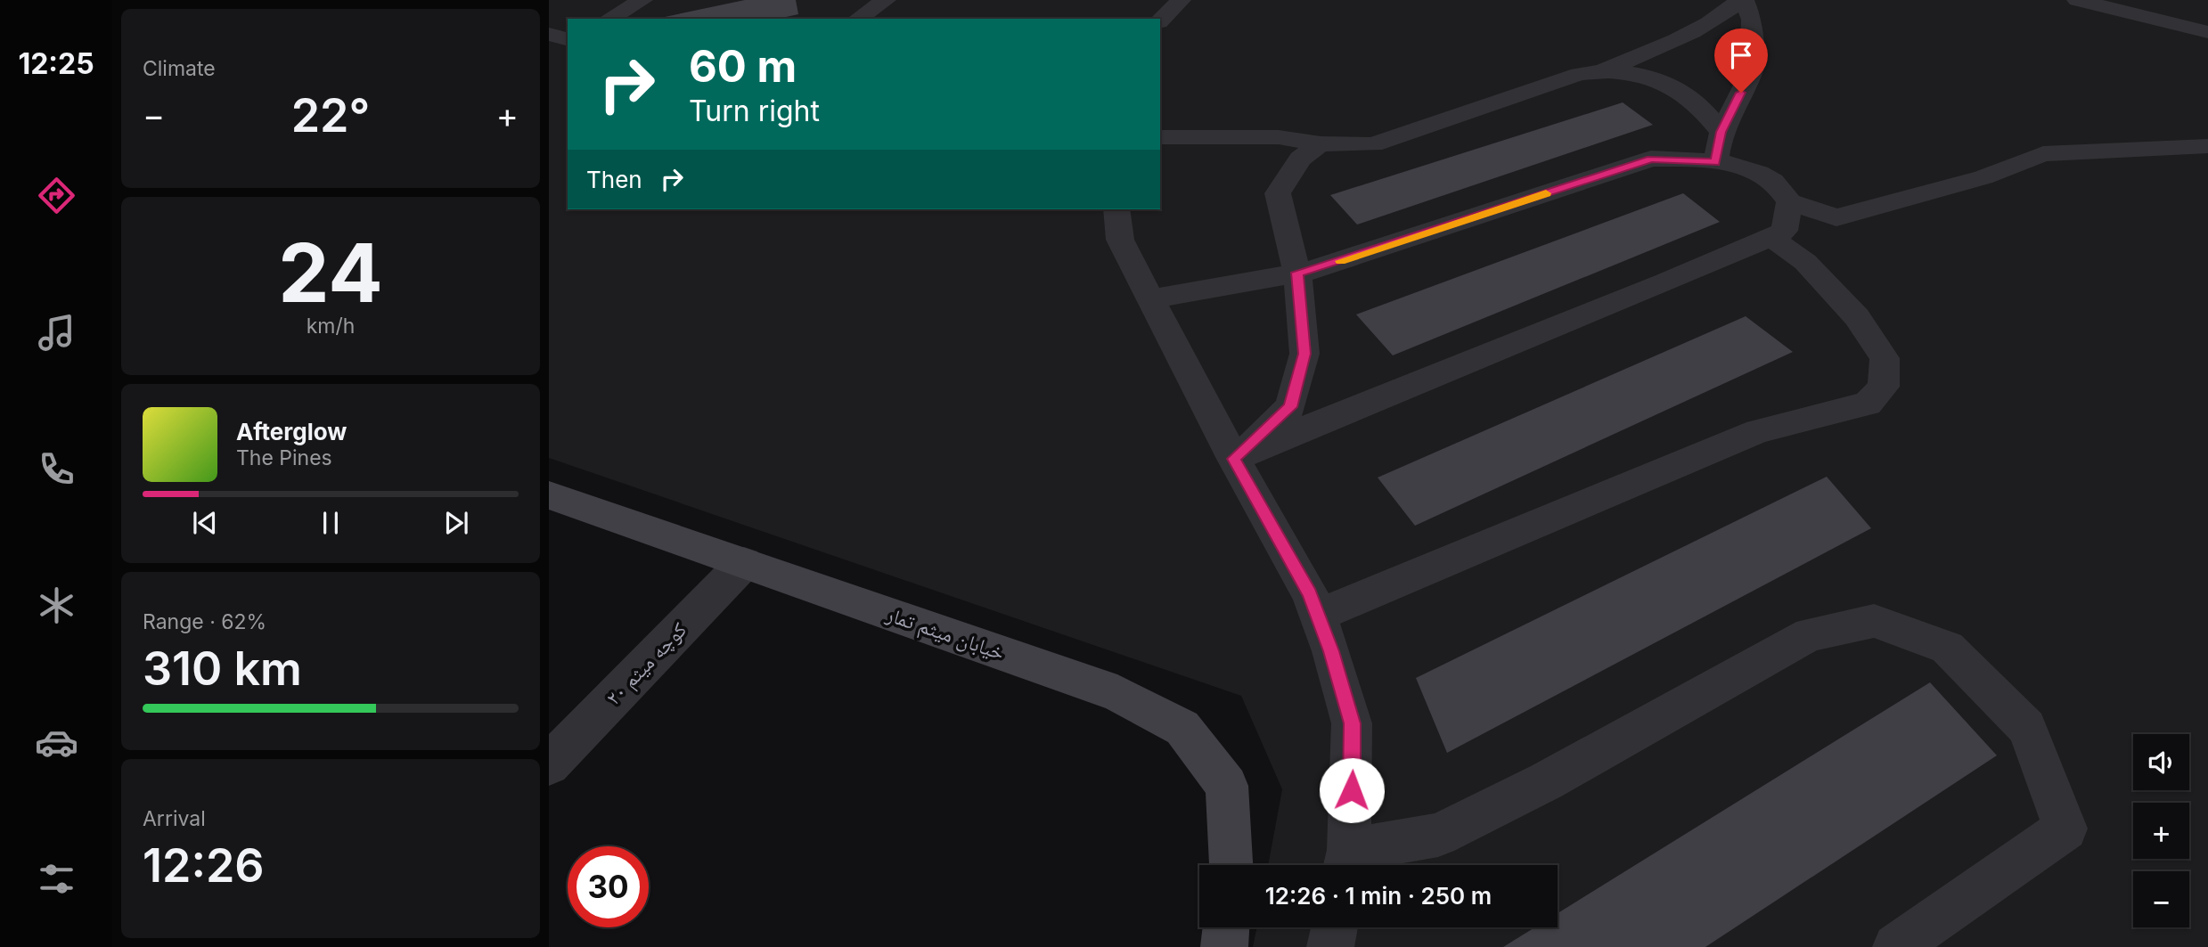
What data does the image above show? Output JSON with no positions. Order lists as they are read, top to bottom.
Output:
{
  "streets": {
    "street": ["خیابان میثم تمار", "کوچه میثم ۲۰"]
  },
  "crossings": [
    ["خیابان میثم تمار", "کوچه میثم ۲۰"]
  ],
  "page": {
    "tabs": "12:25",
    "tile": [
      "Climate",
      ["24", "km/h"],
      ["Range · 62%", "310 km"],
      ["Arrival", "12:26"]
    ],
    "turn": ["60 m", "Turn right"],
    "heat": ["−", "22°", "+"],
    "then": "Then",
    "song": ["Afterglow", "The Pines"],
    "map_buttons": ["+", "−"],
    "limit": "30",
    "trip": "12:26 · 1 min · 250 m"
  }
}
